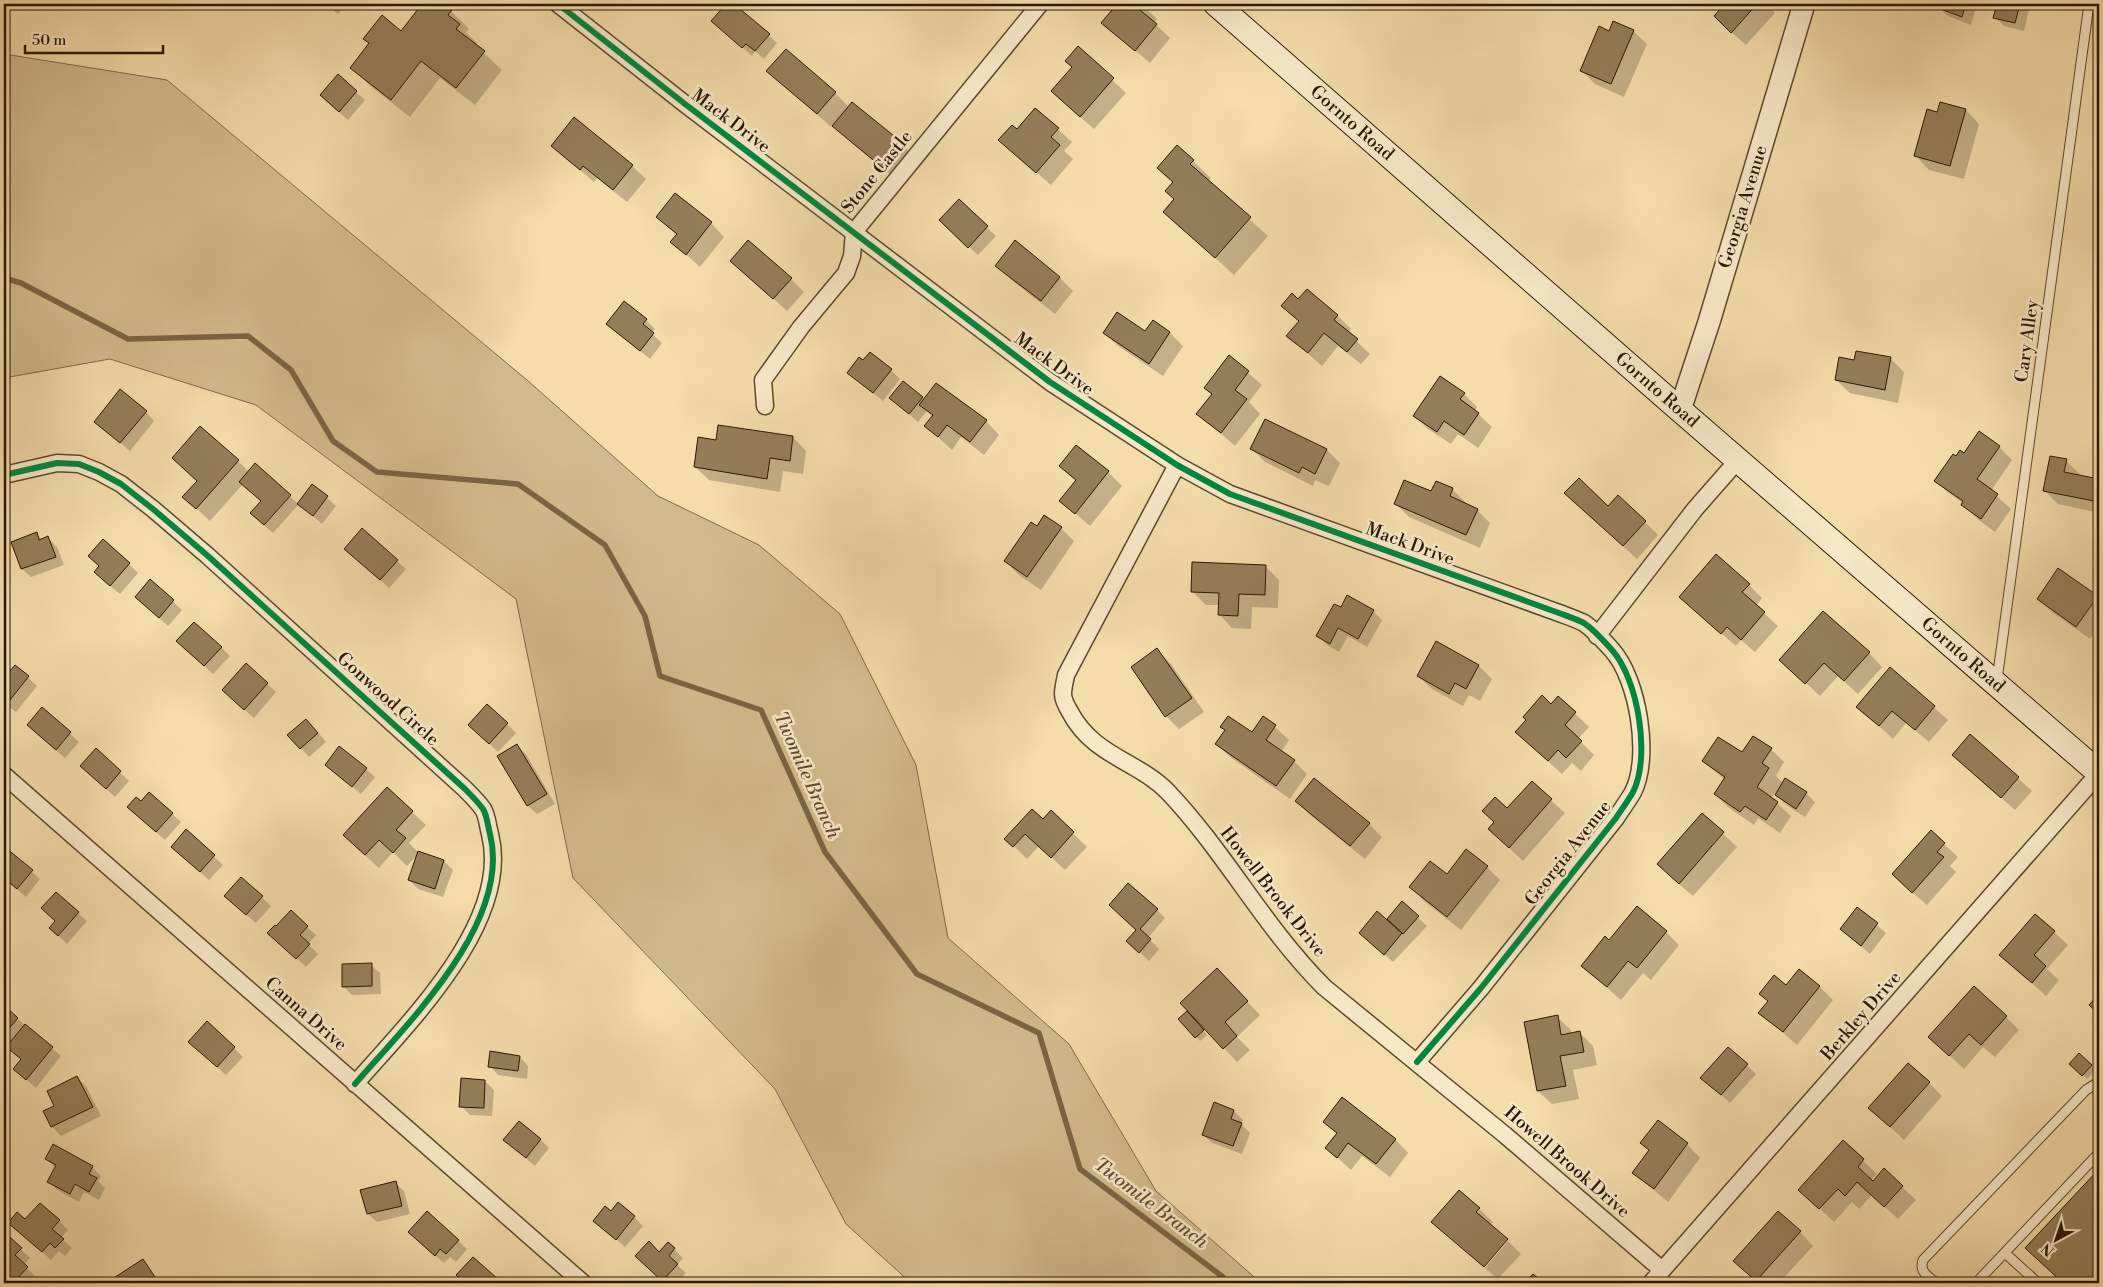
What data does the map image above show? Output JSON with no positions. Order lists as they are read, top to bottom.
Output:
{
  "streets": {
    "main road": ["Gornto Road"],
    "street": [
      "Mack Drive",
      "Stone Castle",
      "Georgia Avenue",
      "Gonwood Circle",
      "Howell Brook Drive",
      "Canna Drive",
      "Berkley Drive"
    ],
    "lane": ["Cary Alley"]
  },
  "crossings": [
    ["Mack Drive", "Stone Castle"],
    ["Mack Drive", "Georgia Avenue"],
    ["Mack Drive", "Howell Brook Drive"],
    ["Gornto Road", "Georgia Avenue"],
    ["Gornto Road", "Cary Alley"],
    ["Gornto Road", "Berkley Drive"],
    ["Georgia Avenue", "Howell Brook Drive"],
    ["Gonwood Circle", "Canna Drive"],
    ["Howell Brook Drive", "Berkley Drive"]
  ],
  "water": ["Twomile Branch"],
  "scale_bar": "50 m",
  "north": "bottom left"
}
